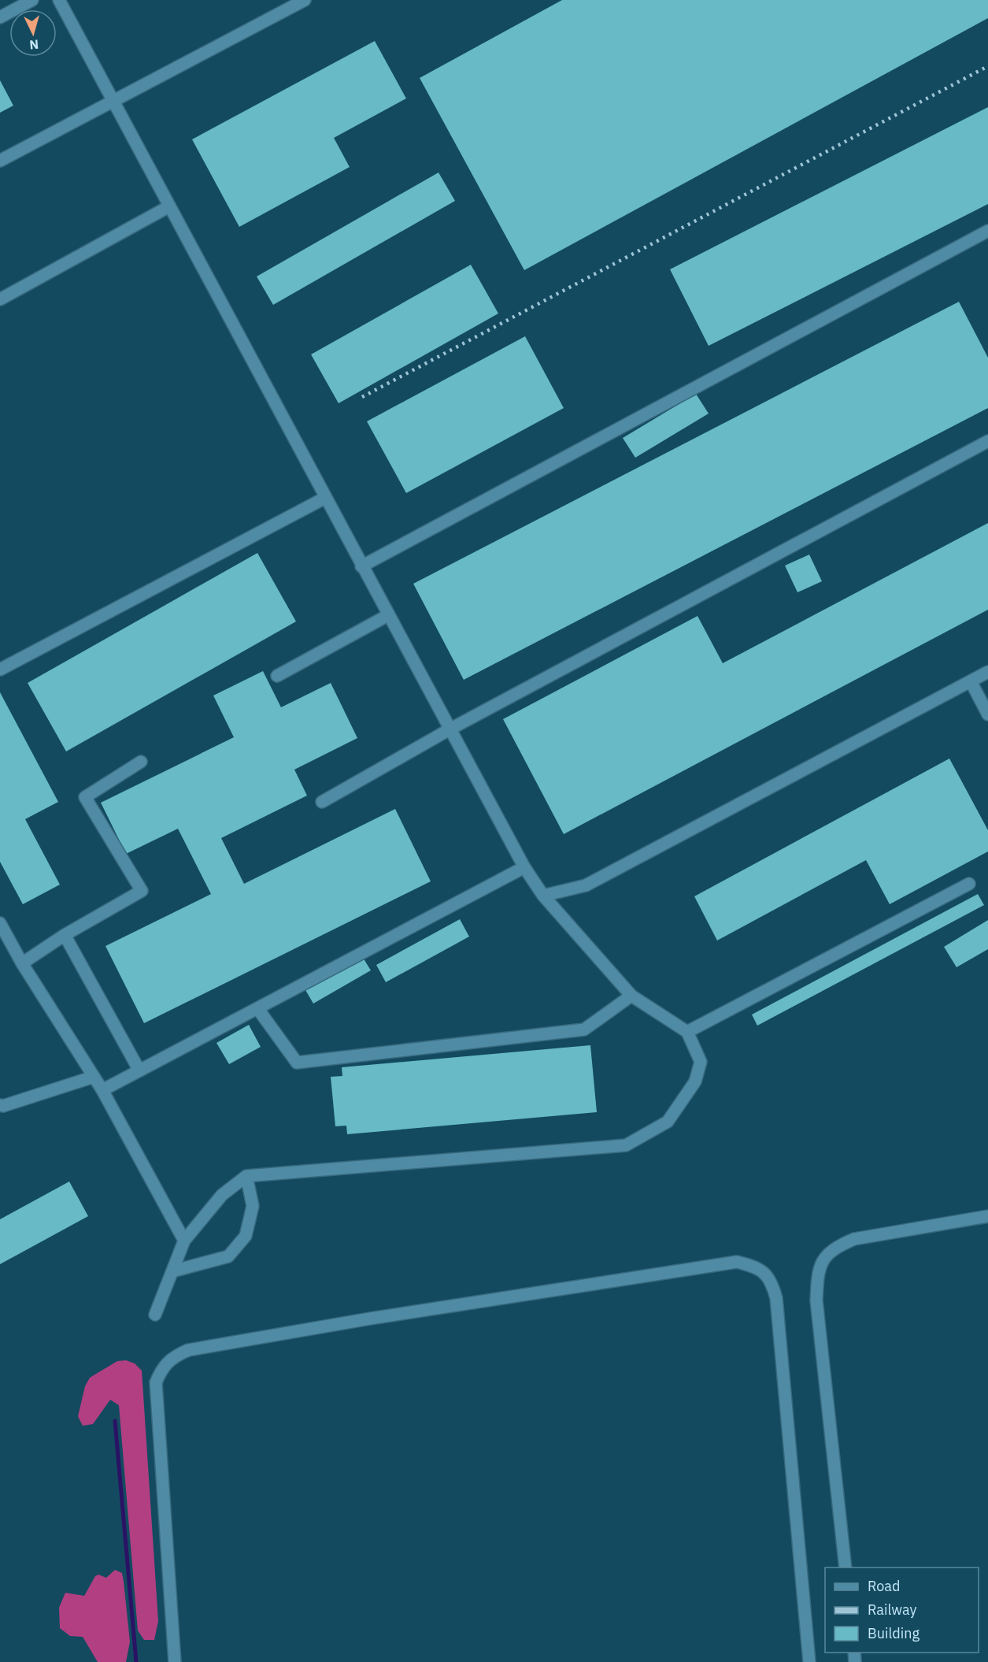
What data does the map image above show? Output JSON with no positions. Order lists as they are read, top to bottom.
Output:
{
  "legend": ["Road", "Railway", "Building"],
  "north": "bottom"
}
